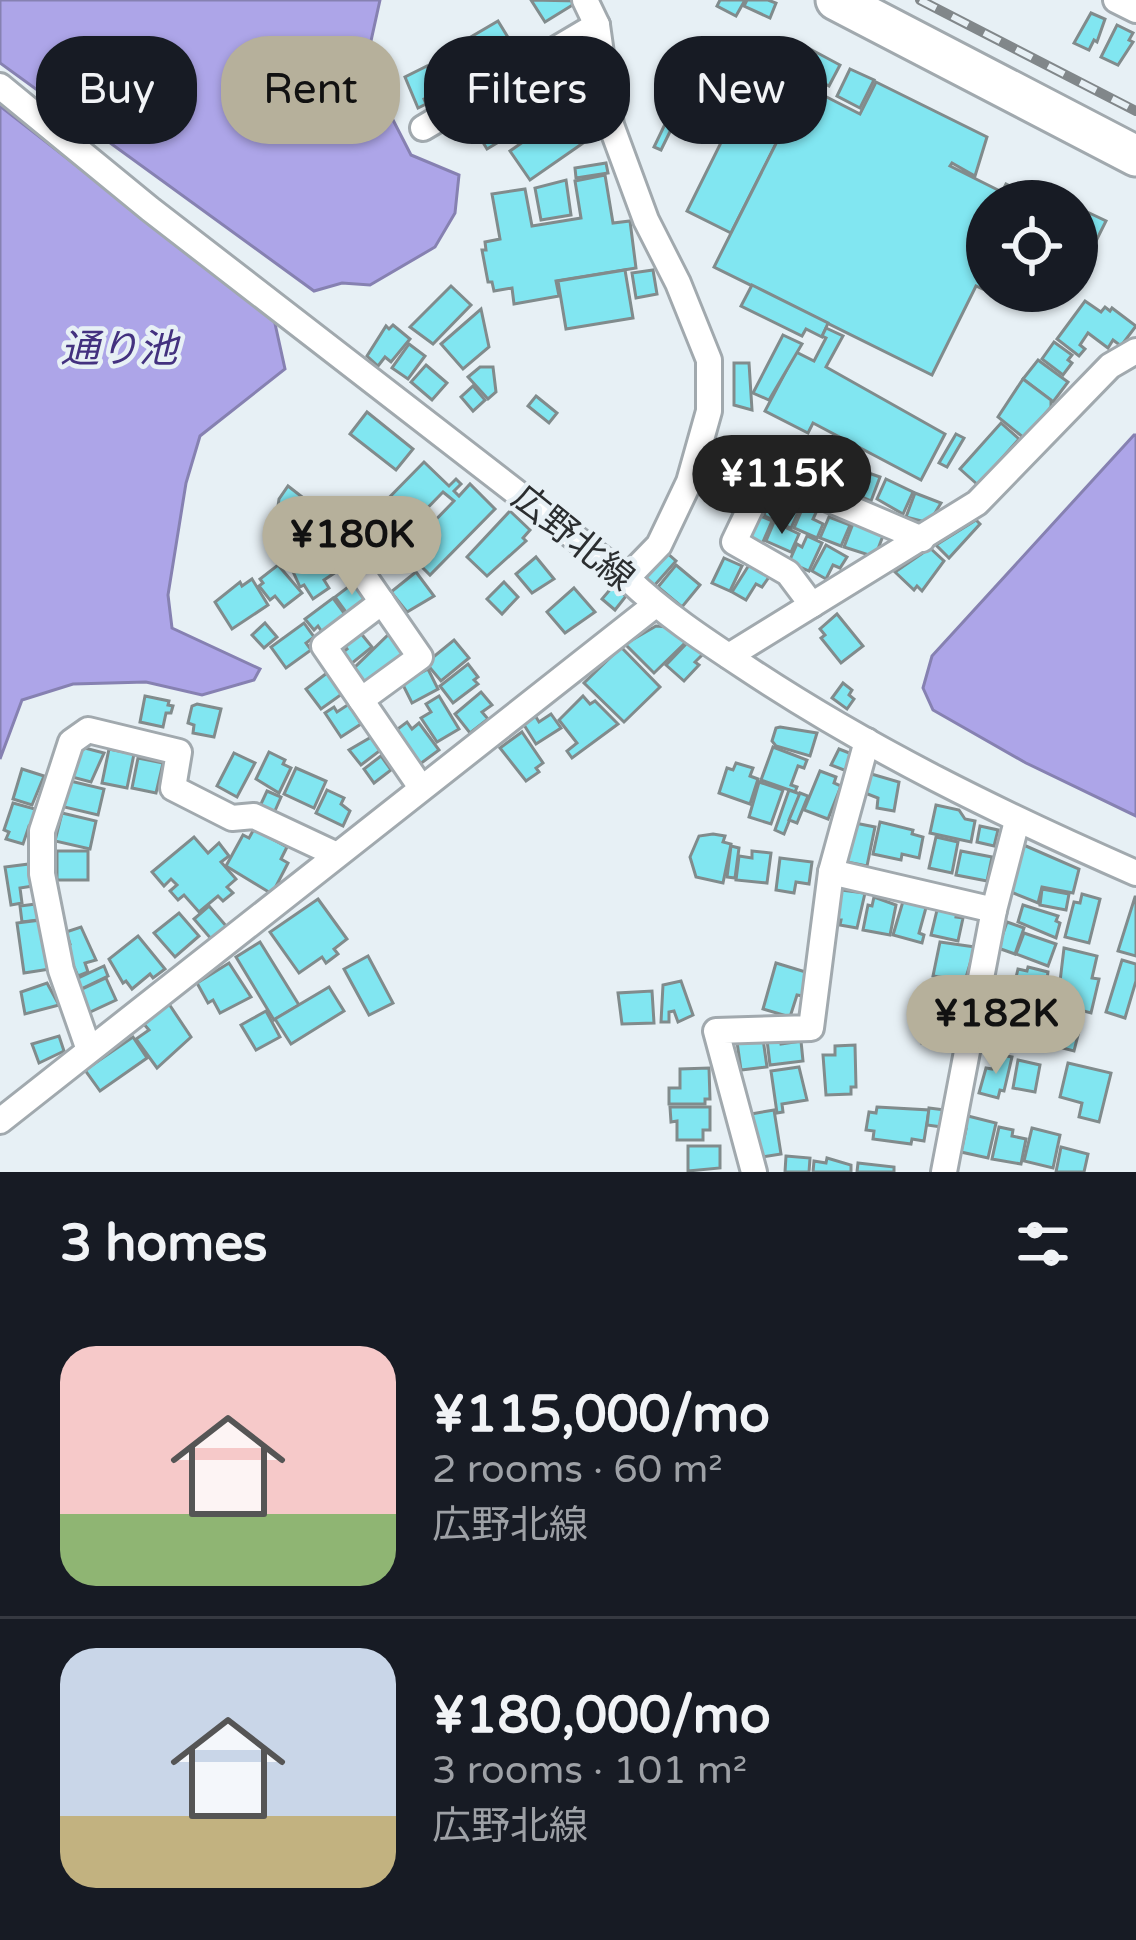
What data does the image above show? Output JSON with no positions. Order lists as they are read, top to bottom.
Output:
{
  "streets": {
    "street": ["広野北線"]
  },
  "water": ["通り池"],
  "page": {
    "chip": [
      "Buy",
      "Rent",
      "Filters",
      "New"
    ],
    "price": ["¥115K", "¥180K", "¥182K"],
    "heading": "3 homes",
    "list": [
      {
        "name": "¥115,000/mo",
        "note": "2 rooms · 60 m² · 広野北線"
      },
      {
        "name": "¥180,000/mo",
        "note": "3 rooms · 101 m² · 広野北線"
      }
    ]
  }
}
